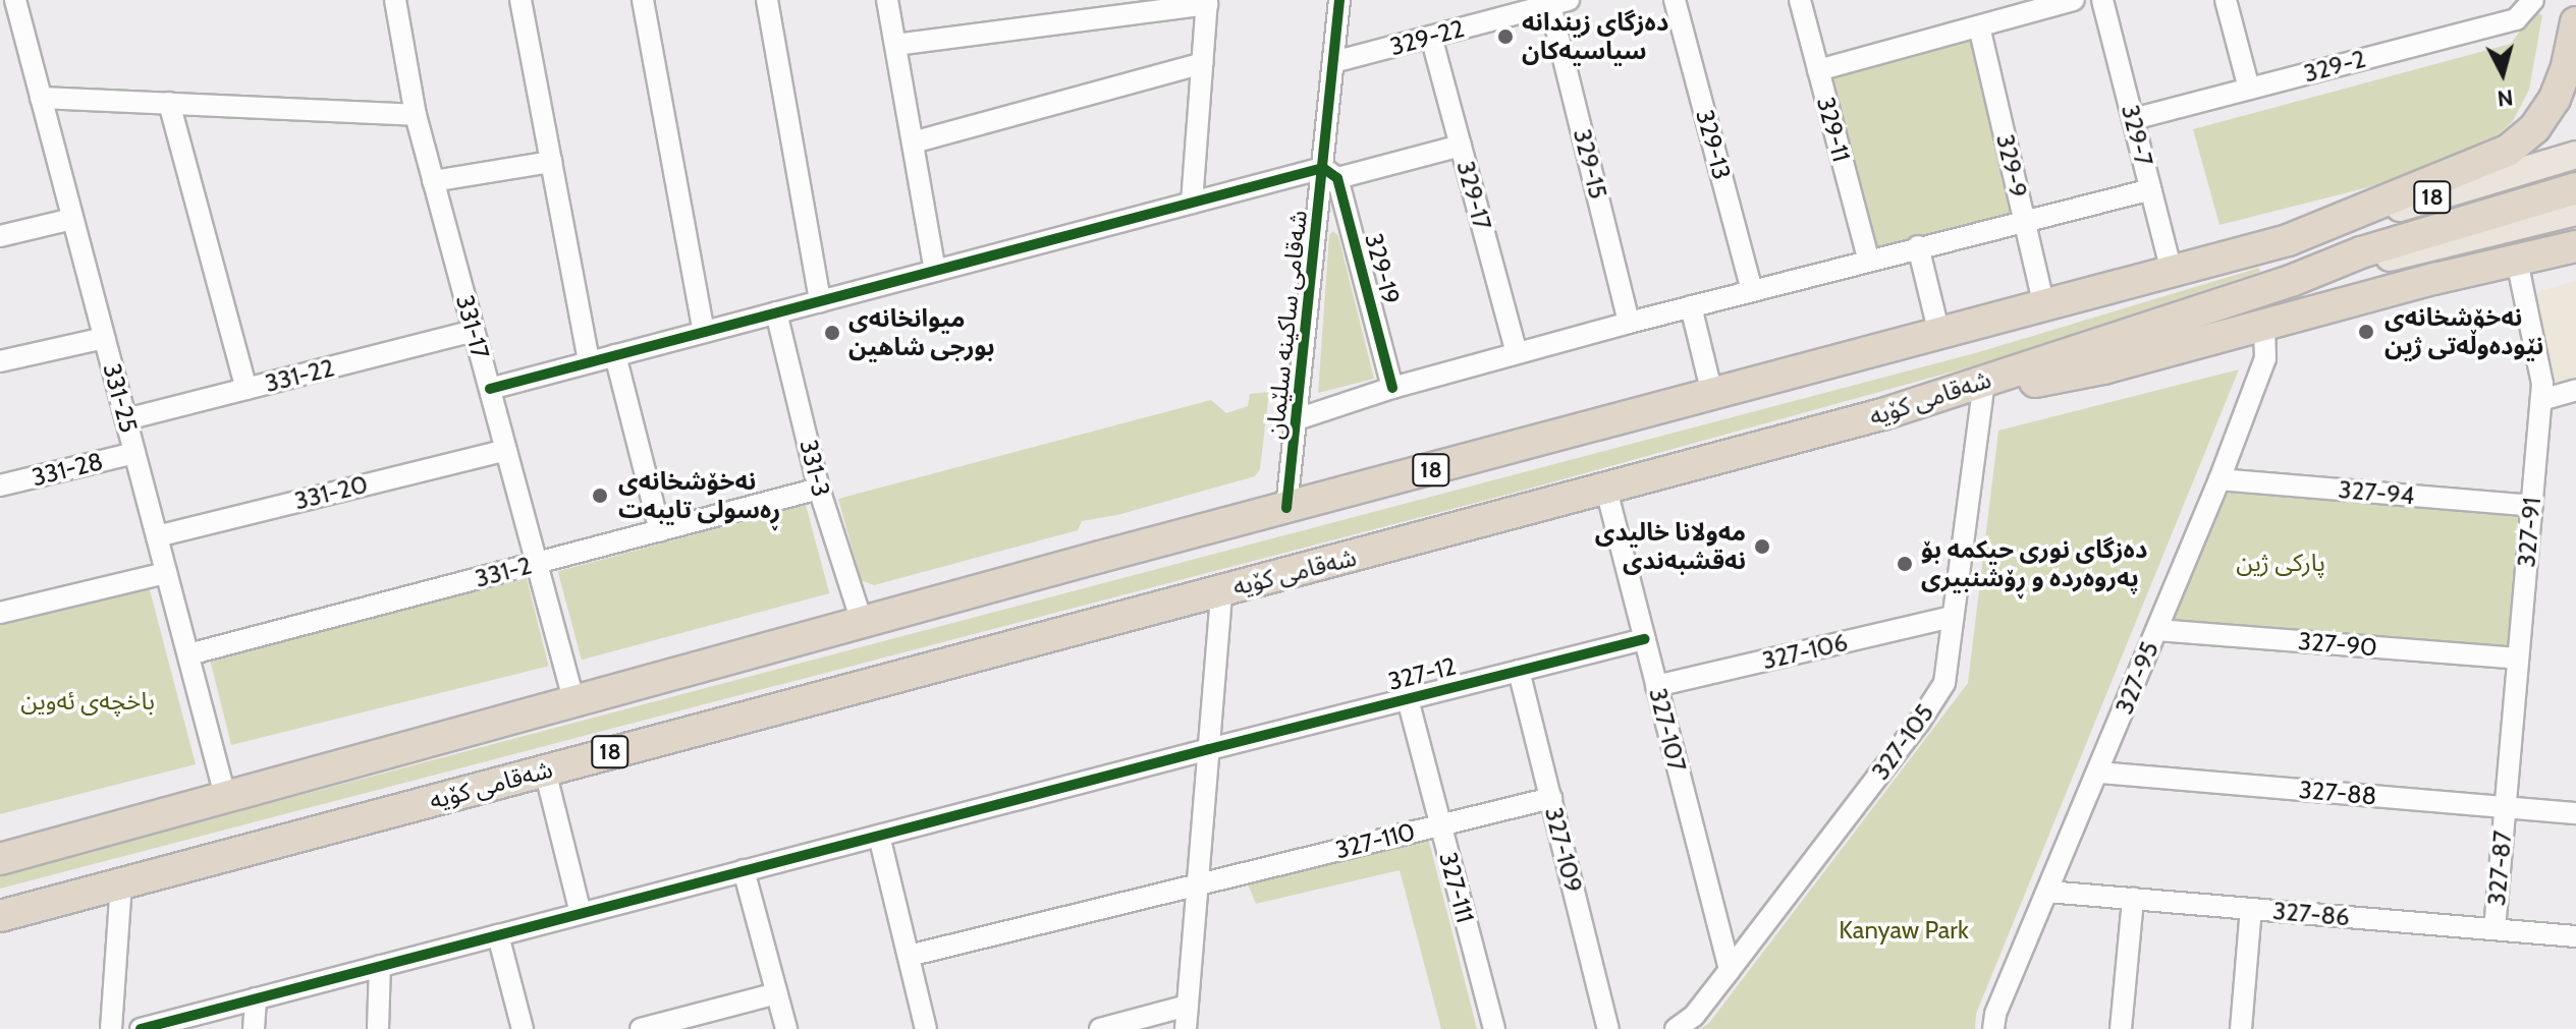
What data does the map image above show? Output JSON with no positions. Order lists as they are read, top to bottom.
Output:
{
  "streets": {
    "highway": ["18", "شەقامی کۆیە"],
    "street": [
      "329-22",
      "329-2",
      "329-11",
      "329-7",
      "329-13",
      "329-15",
      "329-9",
      "329-17",
      "329-19",
      "شەقامی ساکینە سلێمان",
      "331-17",
      "331-22",
      "331-25",
      "331-3",
      "331-28",
      "331-20",
      "327-94",
      "327-91",
      "331-2",
      "327-90",
      "327-106",
      "327-12",
      "327-95",
      "327-107",
      "327-105",
      "327-88",
      "327-110",
      "327-109",
      "327-87",
      "327-111",
      "327-86"
    ]
  },
  "crossings": [
    ["329-22", "329-15"],
    ["329-22", "329-17"],
    ["329-22", "شەقامی ساکینە سلێمان"],
    ["329-2", "329-7"],
    ["329-7", "18"],
    ["329-9", "18"],
    ["18", "شەقامی ساکینە سلێمان"],
    ["18", "331-17"],
    ["18", "331-25"],
    ["18", "331-3"],
    ["329-19", "شەقامی ساکینە سلێمان"],
    ["331-17", "331-22"],
    ["331-17", "331-20"],
    ["331-17", "331-2"],
    ["331-22", "331-25"],
    ["331-25", "331-28"],
    ["331-25", "331-20"],
    ["331-25", "331-2"],
    ["شەقامی کۆیە", "327-107"],
    ["331-3", "331-2"],
    ["327-94", "327-91"],
    ["327-94", "327-95"],
    ["327-91", "327-90"],
    ["327-91", "327-88"],
    ["327-91", "327-87"],
    ["327-90", "327-95"],
    ["327-106", "327-107"],
    ["327-106", "327-105"],
    ["327-12", "327-107"],
    ["327-12", "327-109"],
    ["327-12", "327-111"],
    ["327-95", "327-88"],
    ["327-95", "327-86"],
    ["327-107", "327-105"],
    ["327-88", "327-87"],
    ["327-110", "327-109"],
    ["327-110", "327-111"],
    ["327-87", "327-86"]
  ],
  "parks": ["پارکی ژین", "باخچەی ئەوین", "Kanyaw Park"],
  "places": [
    "دەزگای زیندانە سیاسیەکان",
    "نەخۆشخانەی نێودەوڵەتی ژین",
    "میوانخانەی بورجی شاهین",
    "نەخۆشخانەی ڕەسولی تایبەت",
    "مەولانا خالیدی نەقشبەندی",
    "دەزگای نوری حیکمە بۆ پەروەردە و ڕۆشنبیری"
  ],
  "north": "bottom"
}
